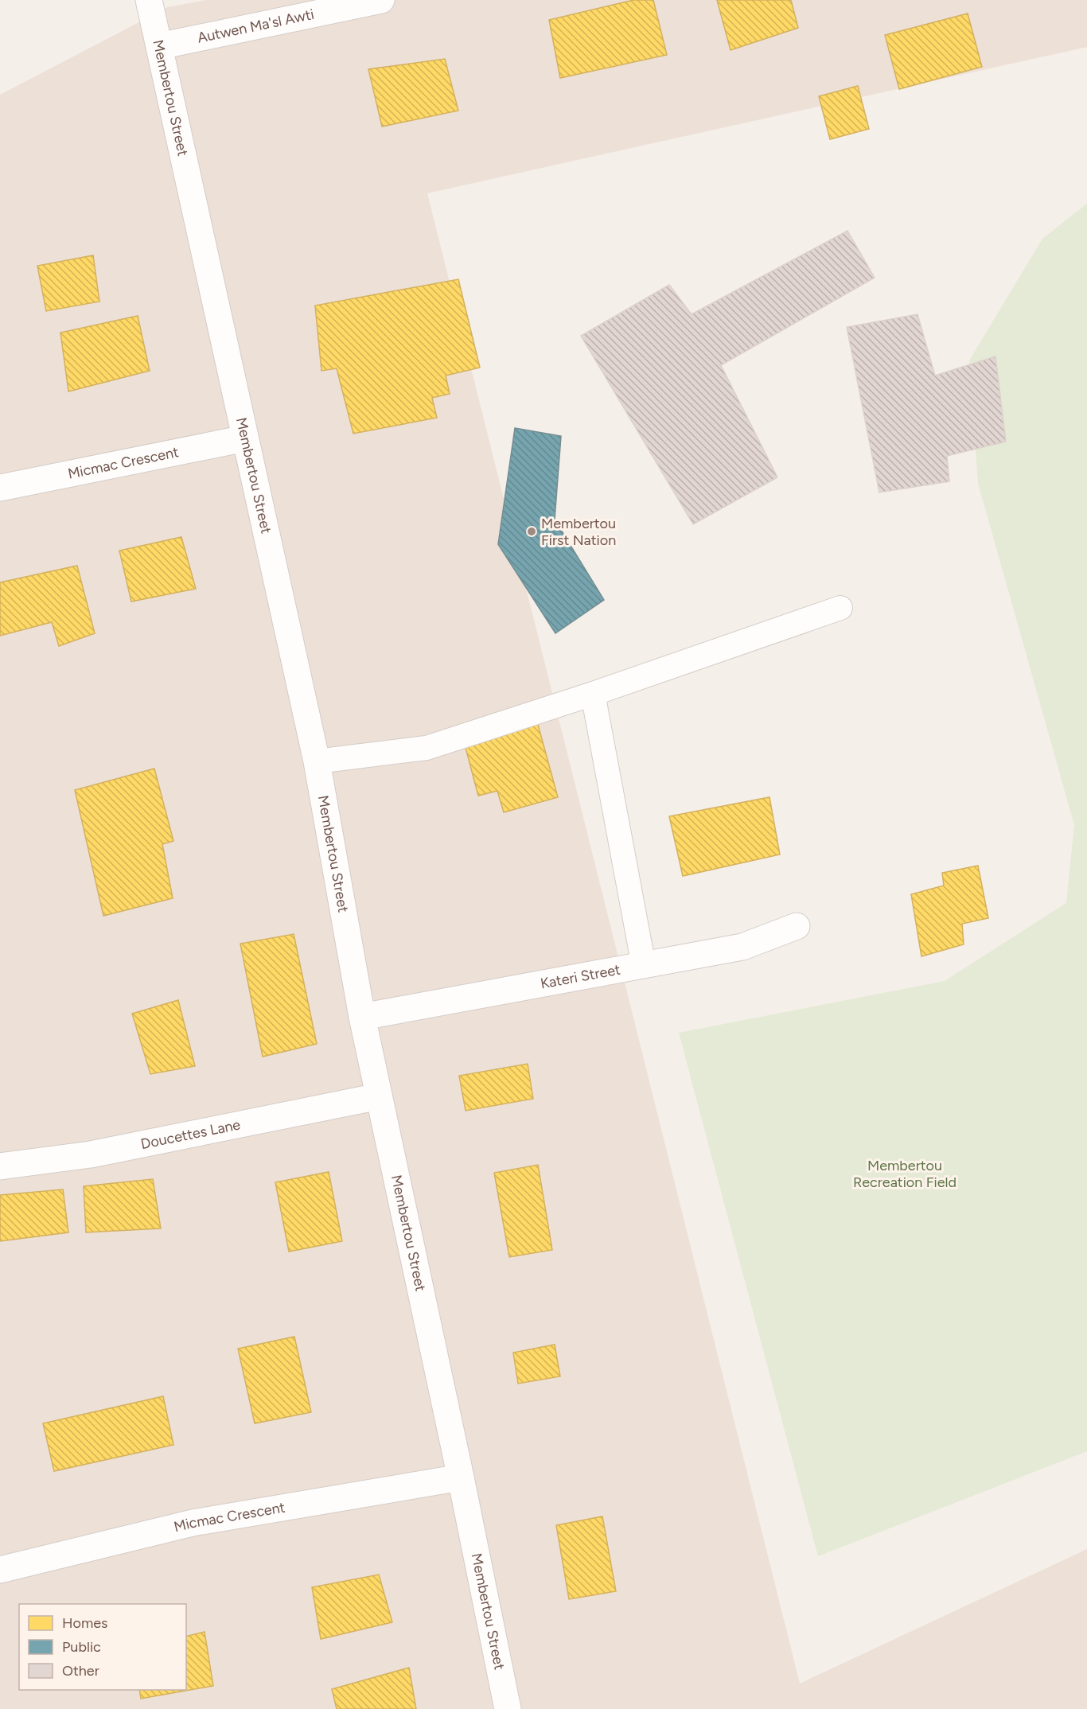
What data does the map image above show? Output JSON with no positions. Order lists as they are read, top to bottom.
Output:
{
  "streets": {
    "street": [
      "Autwen Ma'sl Awti",
      "Membertou Street",
      "Micmac Crescent",
      "Kateri Street",
      "Doucettes Lane"
    ]
  },
  "crossings": [
    ["Autwen Ma'sl Awti", "Membertou Street"],
    ["Membertou Street", "Micmac Crescent"],
    ["Membertou Street", "Kateri Street"],
    ["Membertou Street", "Doucettes Lane"]
  ],
  "parks": ["Membertou Recreation Field"],
  "places": ["Membertou First Nation"],
  "legend": ["Homes", "Public", "Other"]
}
